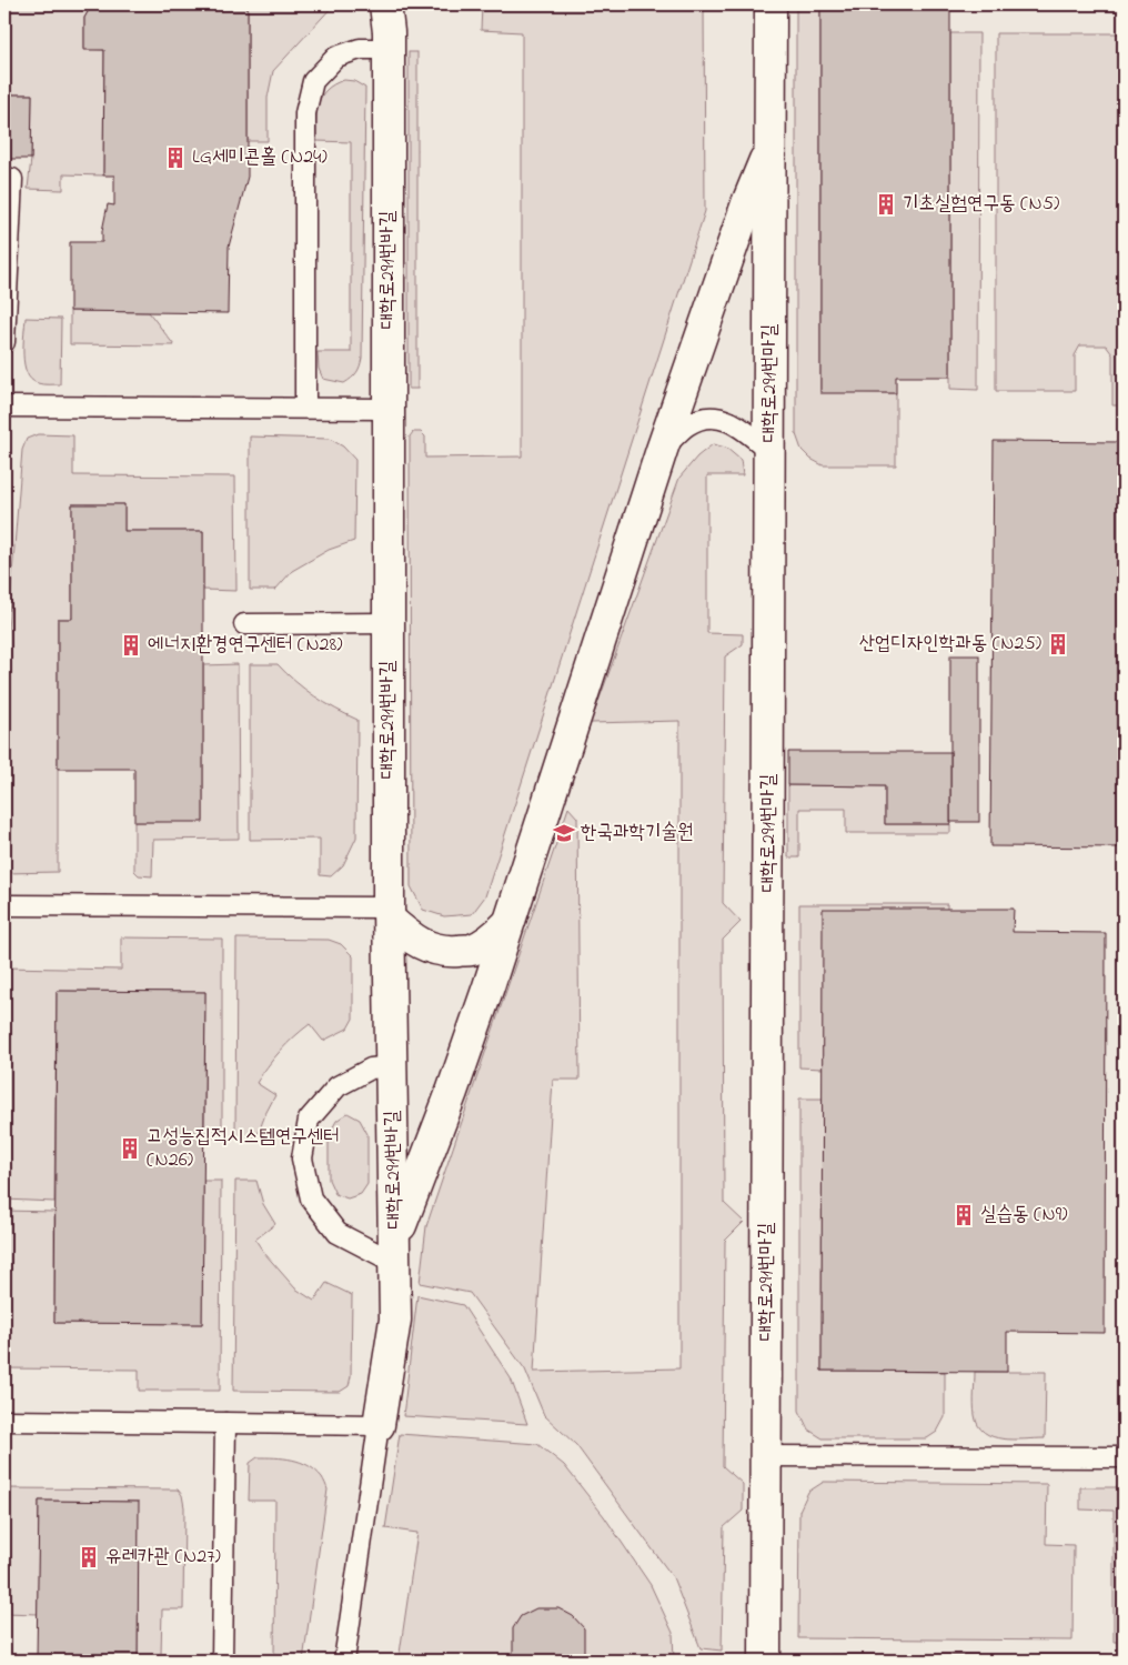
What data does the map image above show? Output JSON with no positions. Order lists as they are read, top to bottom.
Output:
{
  "streets": {
    "street": ["대학로291번바길", "대학로291번마길"]
  },
  "crossings": [
    ["대학로291번바길", "대학로291번마길"]
  ],
  "places": {
    "building": [
      "LG세미콘홀 (N24)",
      "기초실험연구동 (N5)",
      "산업디자인학과동 (N25)",
      "에너지환경연구센터 (N28)",
      "고성능집적시스템연구센터 (N26)",
      "실습동 (N9)",
      "유레카관 (N27)"
    ],
    "school or university": ["한국과학기술원"]
  }
}
